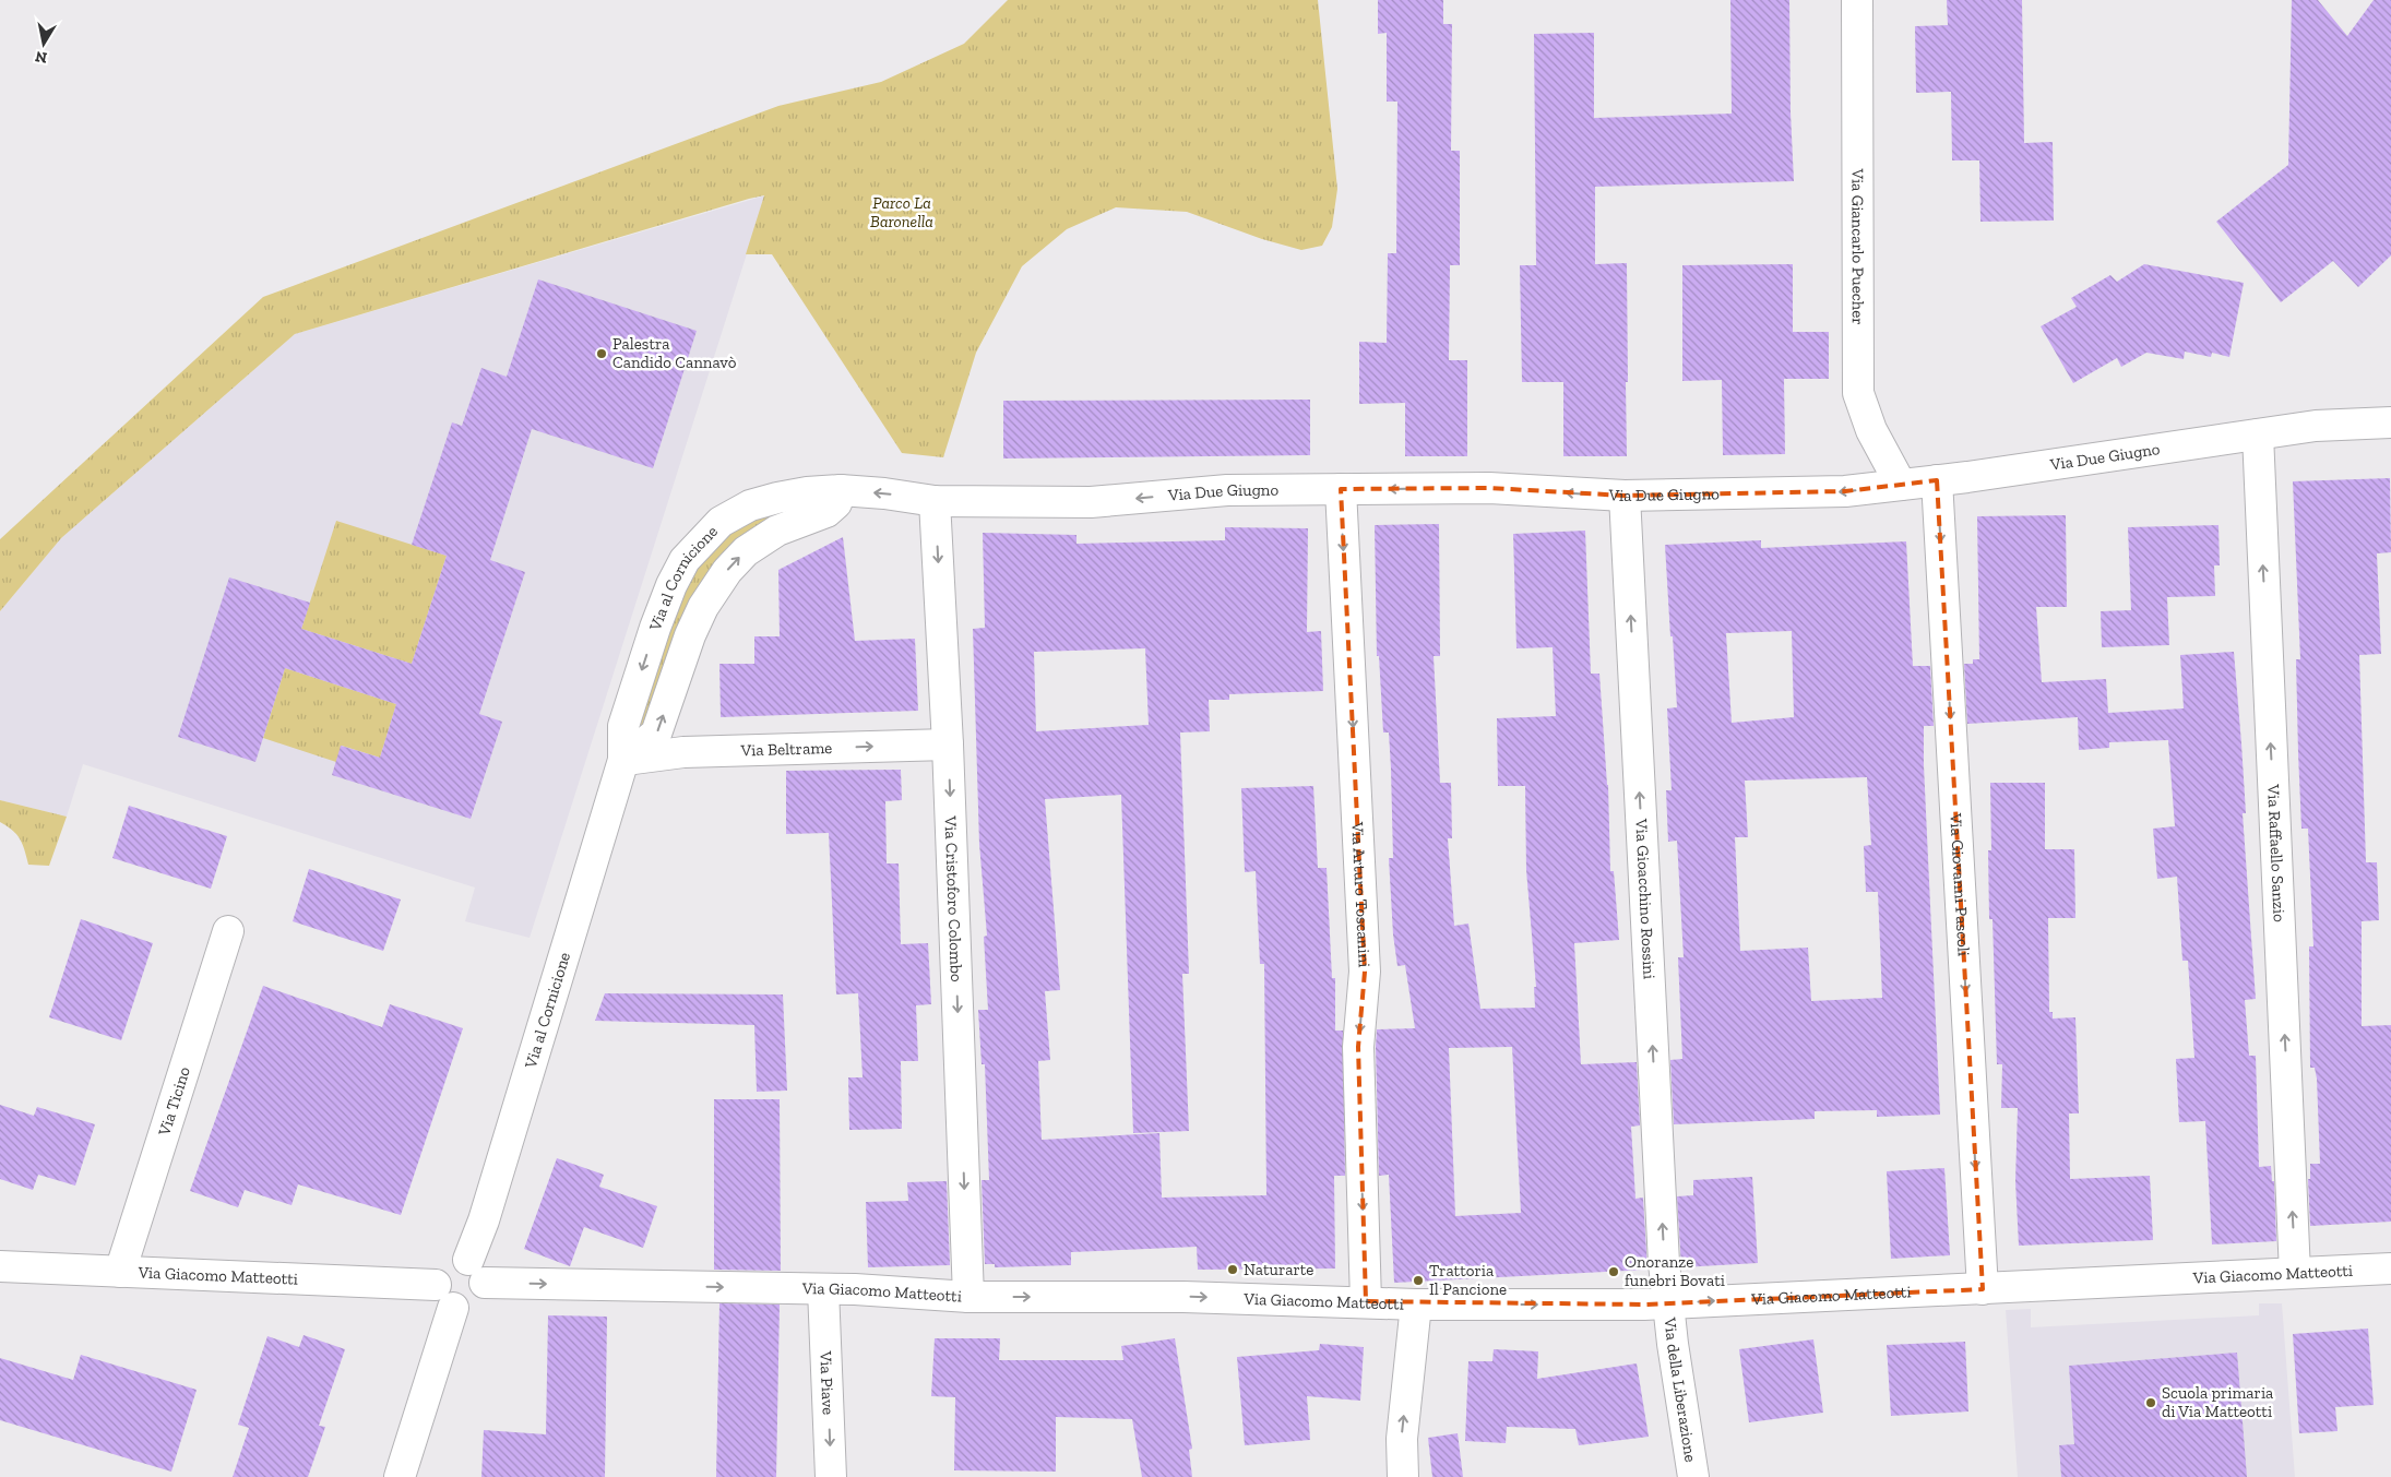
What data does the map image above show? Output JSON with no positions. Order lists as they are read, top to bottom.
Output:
{
  "streets": {
    "street": [
      "Via Giancarlo Puecher",
      "Via Due Giugno",
      "Via al Cornicione",
      "Via Beltrame",
      "Via Raffaello Sanzio",
      "Via Giovanni Pascoli",
      "Via Arturo Toscanini",
      "Via Cristoforo Colombo",
      "Via Gioacchino Rossini",
      "Via Ticino",
      "Via Giacomo Matteotti",
      "Via Piave",
      "Via della Liberazione"
    ]
  },
  "crossings": [
    ["Via Giancarlo Puecher", "Via Due Giugno"],
    ["Via Due Giugno", "Via al Cornicione"],
    ["Via Due Giugno", "Via Raffaello Sanzio"],
    ["Via Due Giugno", "Via Giovanni Pascoli"],
    ["Via Due Giugno", "Via Arturo Toscanini"],
    ["Via Due Giugno", "Via Cristoforo Colombo"],
    ["Via Due Giugno", "Via Gioacchino Rossini"],
    ["Via al Cornicione", "Via Beltrame"],
    ["Via al Cornicione", "Via Cristoforo Colombo"],
    ["Via al Cornicione", "Via Giacomo Matteotti"],
    ["Via Beltrame", "Via Cristoforo Colombo"],
    ["Via Raffaello Sanzio", "Via Giacomo Matteotti"],
    ["Via Giovanni Pascoli", "Via Giacomo Matteotti"],
    ["Via Arturo Toscanini", "Via Giacomo Matteotti"],
    ["Via Cristoforo Colombo", "Via Giacomo Matteotti"],
    ["Via Gioacchino Rossini", "Via Giacomo Matteotti"],
    ["Via Gioacchino Rossini", "Via della Liberazione"],
    ["Via Ticino", "Via Giacomo Matteotti"],
    ["Via Giacomo Matteotti", "Via Piave"],
    ["Via Giacomo Matteotti", "Via della Liberazione"]
  ],
  "one_way": [
    "Via Due Giugno",
    "Via Beltrame",
    "Via Raffaello Sanzio",
    "Via Giovanni Pascoli",
    "Via Arturo Toscanini",
    "Via Cristoforo Colombo",
    "Via Gioacchino Rossini",
    "Via Giacomo Matteotti",
    "Via Piave"
  ],
  "parks": ["Parco La Baronella"],
  "places": [
    "Palestra Candido Cannavò",
    "Naturarte",
    "Onoranze funebri Bovati",
    "Trattoria Il Pancione",
    "Scuola primaria di Via Matteotti"
  ],
  "north": "bottom"
}
